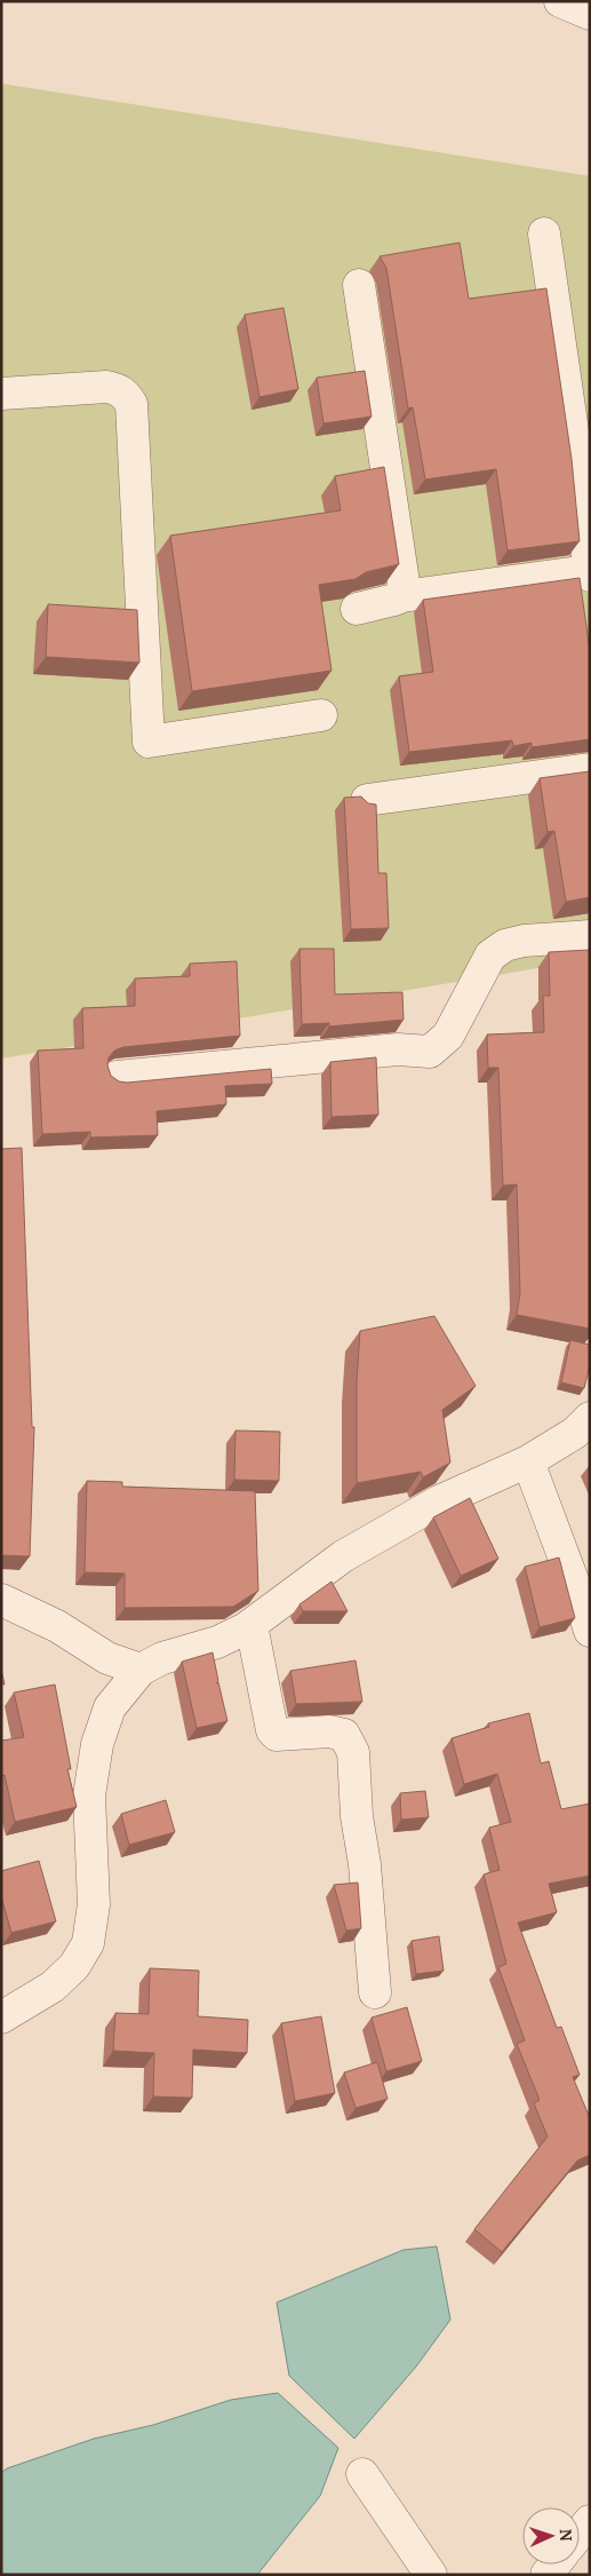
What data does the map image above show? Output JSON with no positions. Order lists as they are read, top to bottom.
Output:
{
  "north": "right"
}
